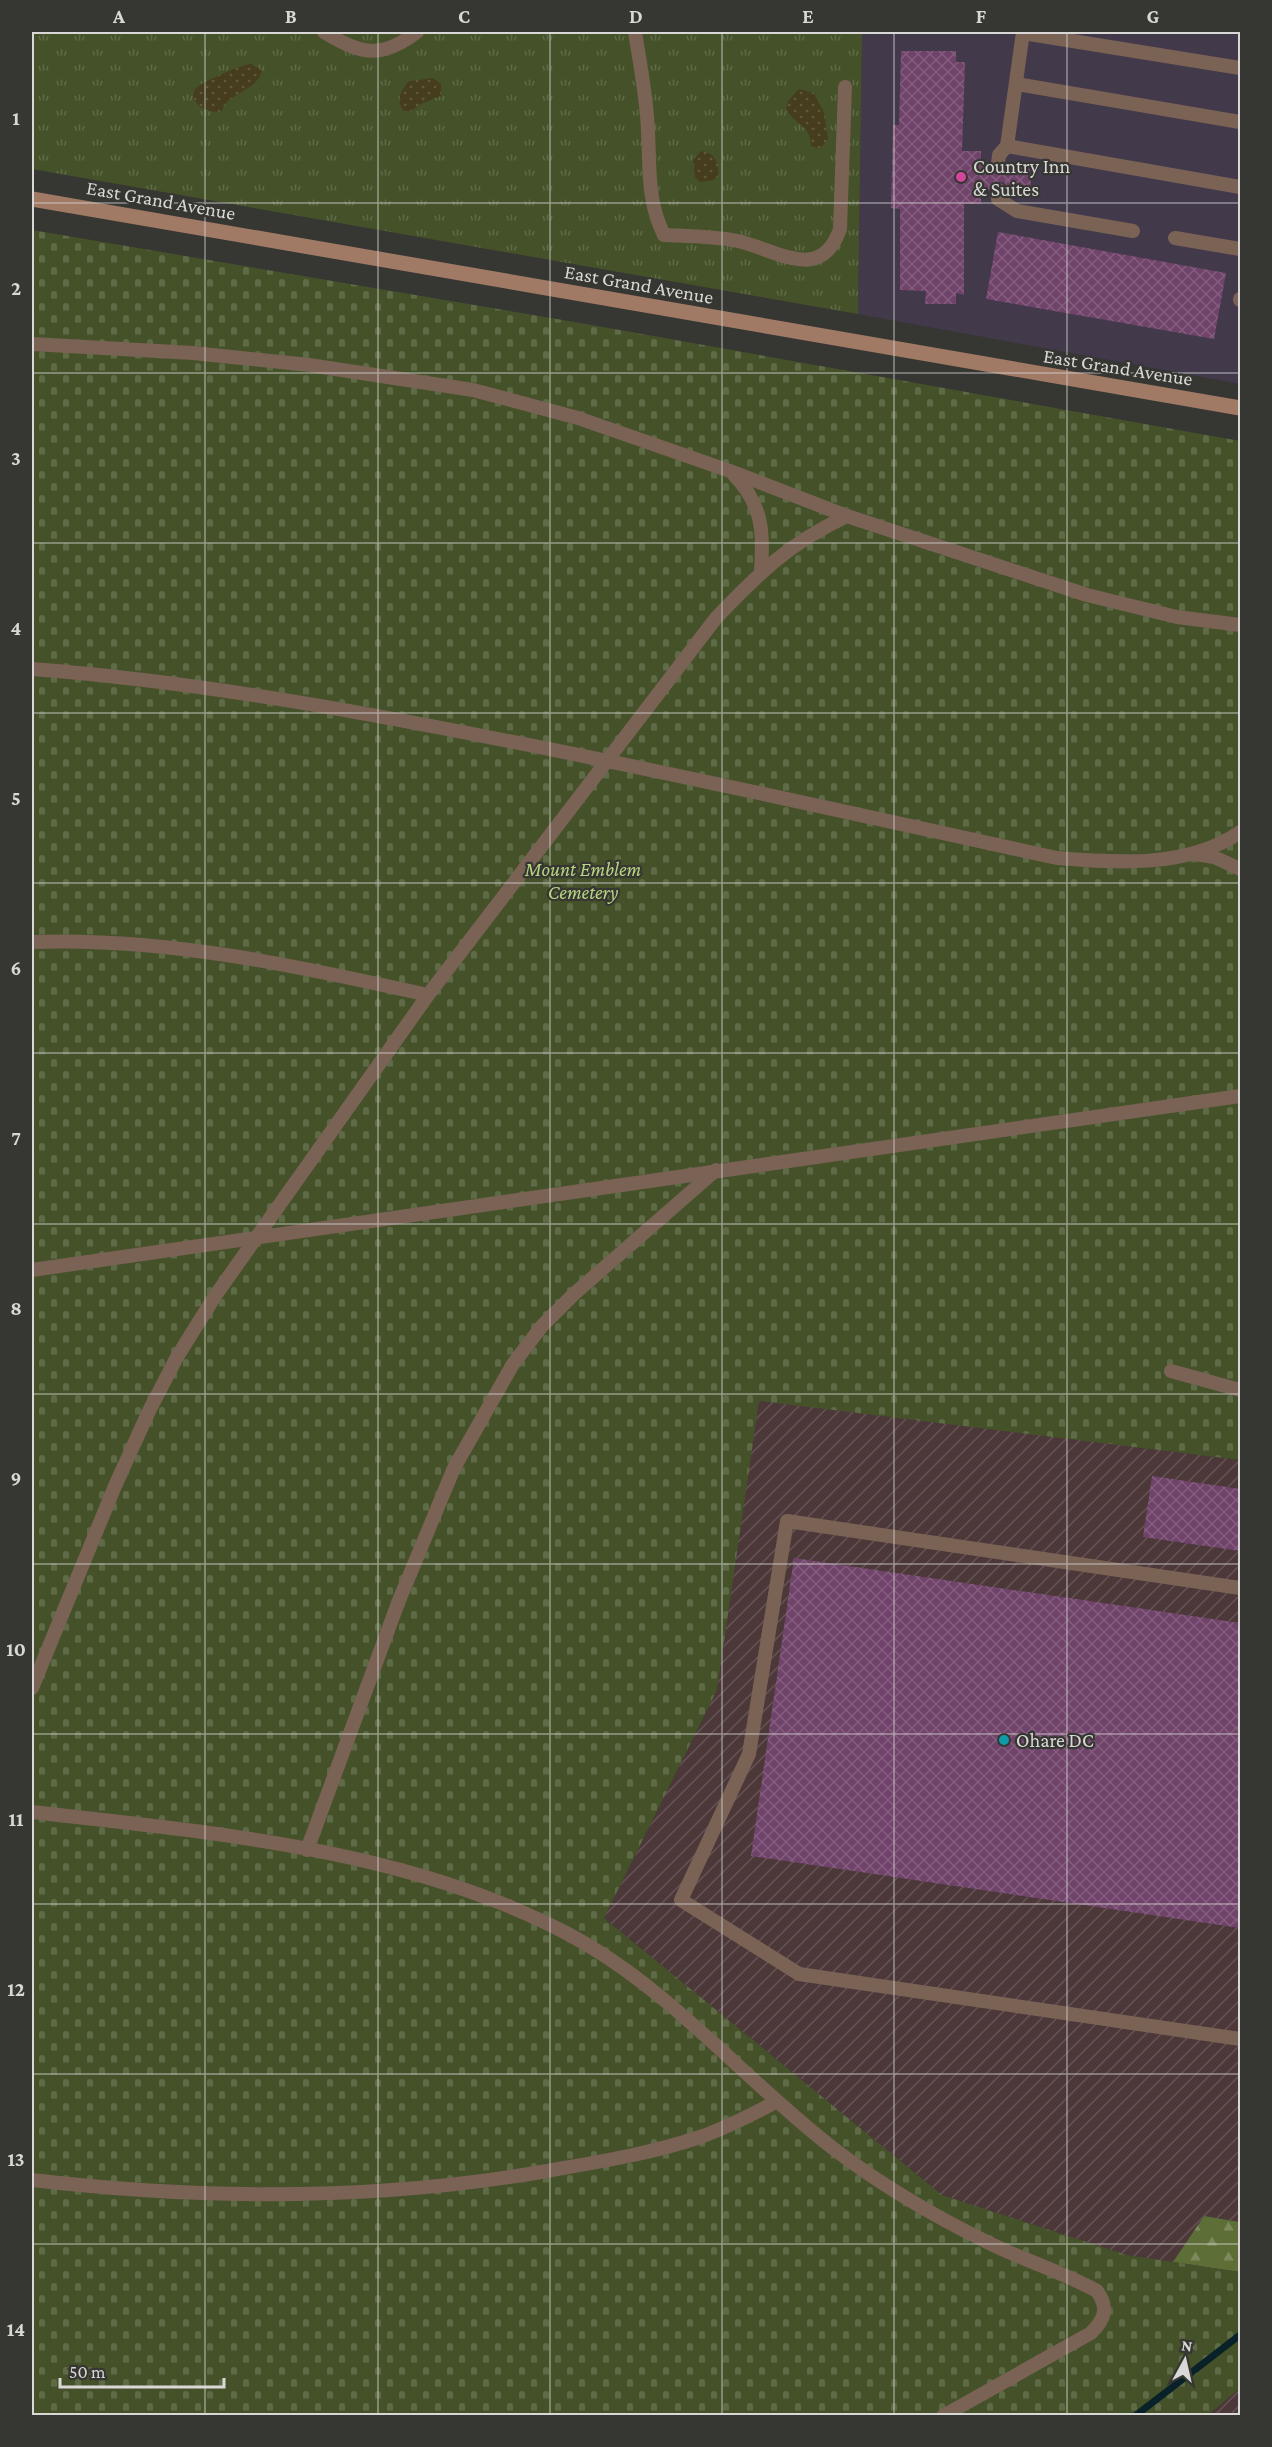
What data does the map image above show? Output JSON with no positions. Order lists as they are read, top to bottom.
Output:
{
  "streets": {
    "main road": ["East Grand Avenue"]
  },
  "parks": ["Mount Emblem Cemetery"],
  "places": ["Country Inn & Suites", "Ohare DC"],
  "scale_bar": "50 m",
  "north": "top",
  "grid": {
    "columns": [
      "A",
      "B",
      "C",
      "D",
      "E",
      "F",
      "G"
    ],
    "rows": [
      "1",
      "2",
      "3",
      "4",
      "5",
      "6",
      "7",
      "8",
      "9",
      "10",
      "11",
      "12",
      "13",
      "14"
    ]
  }
}
